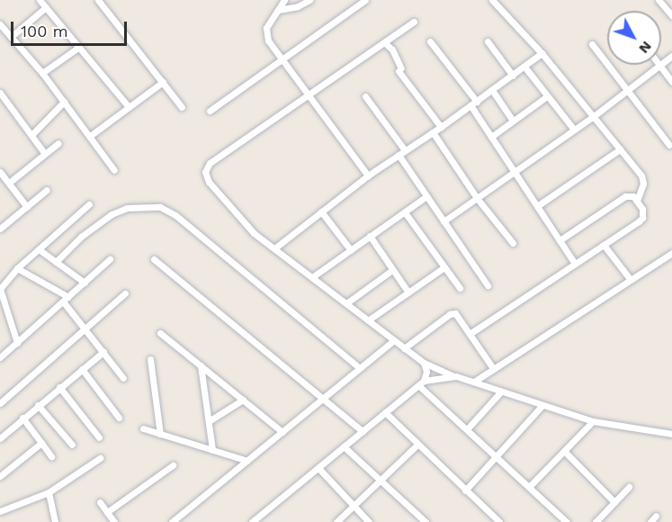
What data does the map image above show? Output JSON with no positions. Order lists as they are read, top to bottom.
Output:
{
  "scale_bar": "100 m",
  "north": "bottom right"
}
